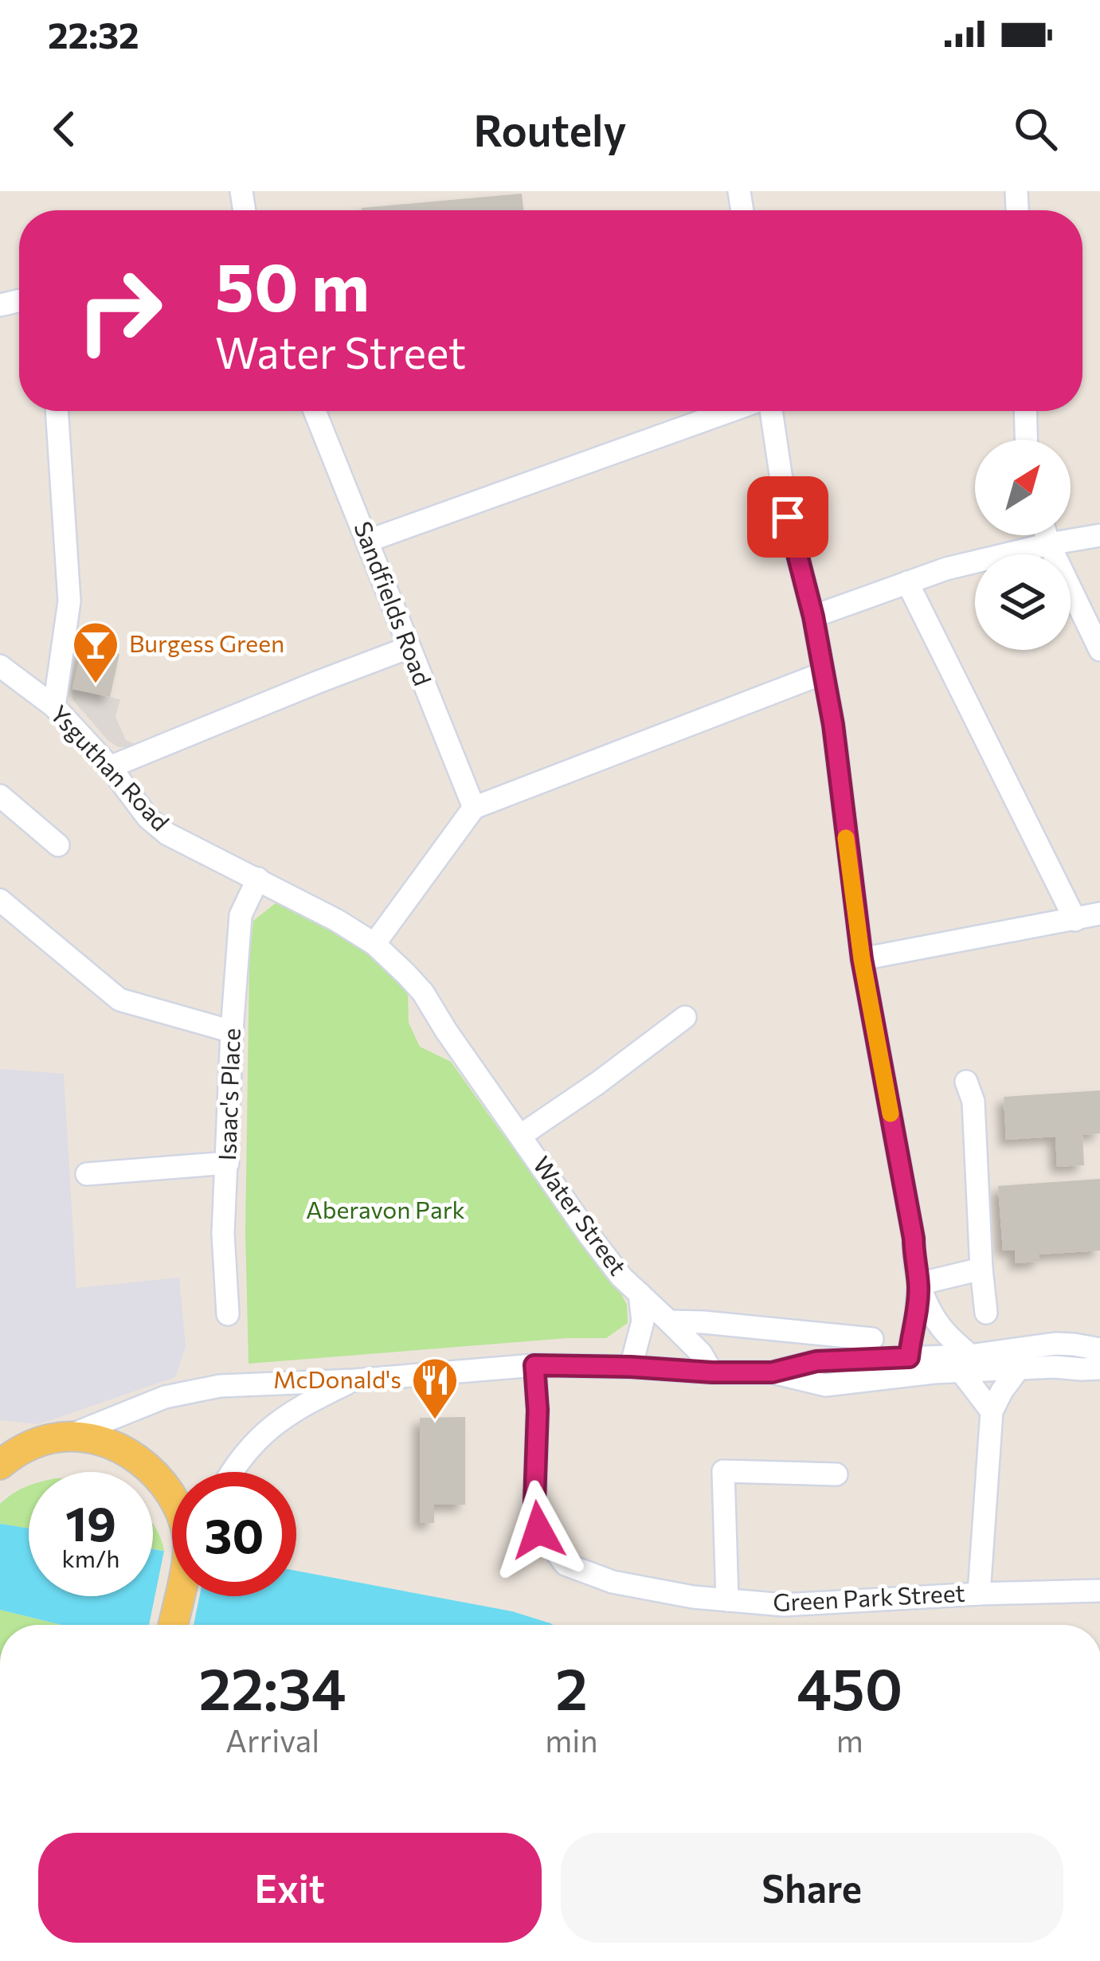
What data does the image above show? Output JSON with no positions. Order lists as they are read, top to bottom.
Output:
{
  "streets": {
    "street": [
      "Sandfields Road",
      "Ysguthan Road",
      "Isaac's Place",
      "Water Street",
      "Green Park Street"
    ]
  },
  "crossings": [
    ["Ysguthan Road", "Isaac's Place"],
    ["Ysguthan Road", "Water Street"]
  ],
  "parks": ["Aberavon Park"],
  "places": {
    "bar": ["Burgess Green"],
    "restaurant": ["McDonald's"]
  },
  "north": "top right",
  "page": {
    "status": "22:32",
    "header": "Routely",
    "turn": ["50 m", "Water Street"],
    "speed": "19 km/h",
    "limit": "30",
    "eta": [
      "22:34",
      "Arrival",
      "2",
      "min",
      "450",
      "m"
    ],
    "buttons": ["Exit", "Share"]
  }
}
